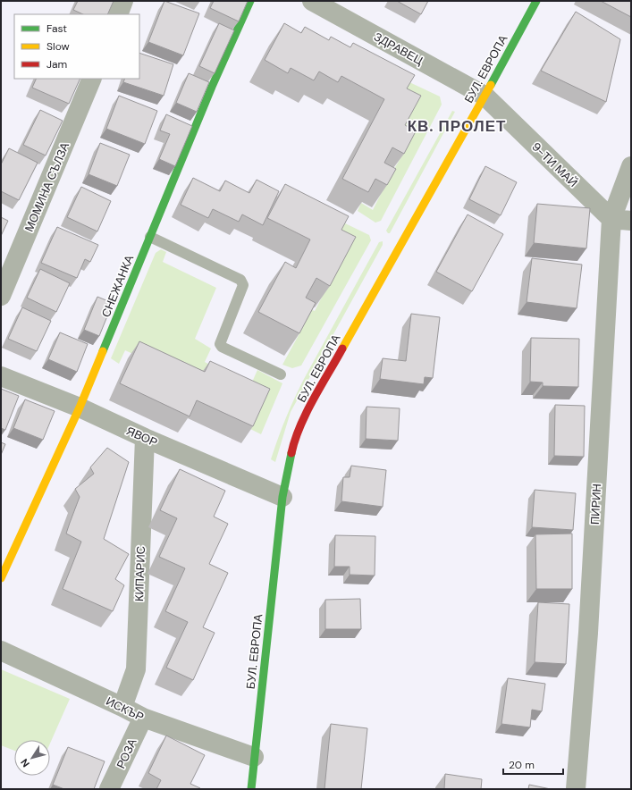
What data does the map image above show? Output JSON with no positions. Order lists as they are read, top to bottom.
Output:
{
  "streets": {
    "street": [
      "ЗДРАВЕЦ",
      "БУЛ. ЕВРОПА",
      "9-ТИ МАЙ",
      "МОМИНА СЪЛЗА",
      "СНЕЖАНКА",
      "ЯВОР",
      "ПИРИН",
      "КИПАРИС",
      "ИСКЪР",
      "РОЗА"
    ]
  },
  "crossings": [
    ["ЗДРАВЕЦ", "БУЛ. ЕВРОПА"],
    ["ЗДРАВЕЦ", "9-ТИ МАЙ"],
    ["БУЛ. ЕВРОПА", "9-ТИ МАЙ"],
    ["БУЛ. ЕВРОПА", "ЯВОР"],
    ["БУЛ. ЕВРОПА", "ИСКЪР"],
    ["9-ТИ МАЙ", "ПИРИН"],
    ["СНЕЖАНКА", "ЯВОР"],
    ["ЯВОР", "КИПАРИС"],
    ["КИПАРИС", "ИСКЪР"],
    ["ИСКЪР", "РОЗА"]
  ],
  "districts": ["КВ. ПРОЛЕТ"],
  "legend": ["Fast", "Slow", "Jam"],
  "scale_bar": "20 m",
  "north": "bottom left"
}
